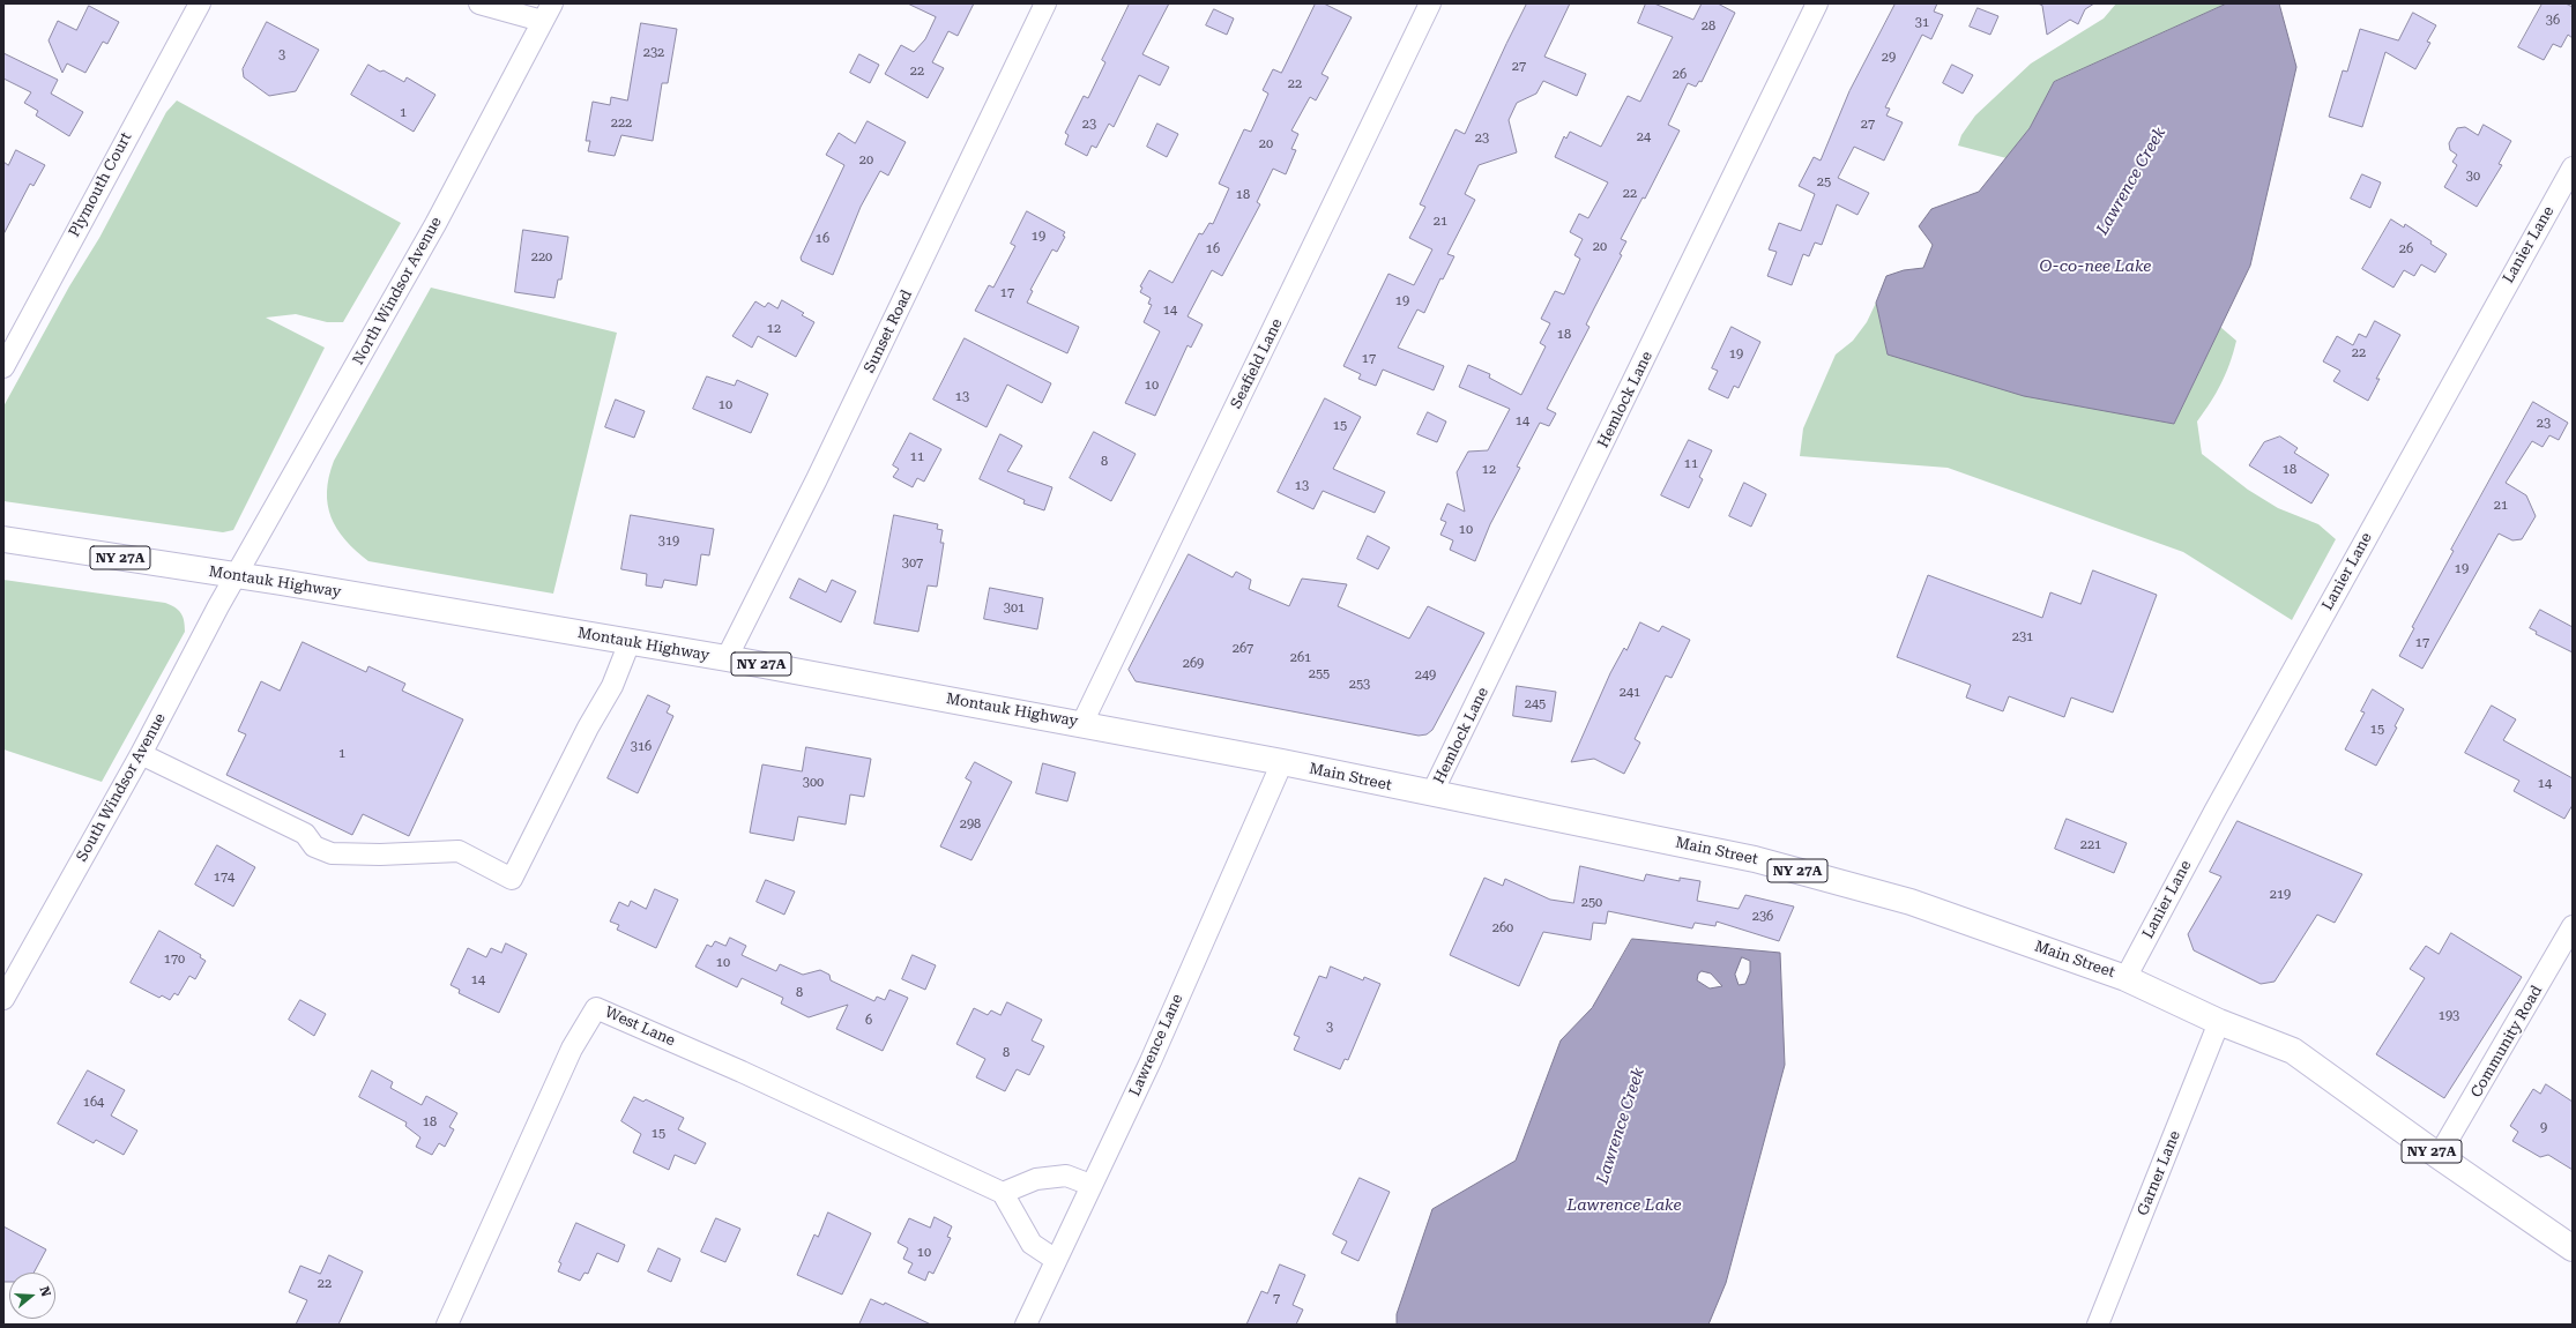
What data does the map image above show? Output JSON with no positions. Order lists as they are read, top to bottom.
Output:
{
  "streets": {
    "main road": ["NY 27A", "Montauk Highway", "Main Street"],
    "street": [
      "Plymouth Court",
      "Lanier Lane",
      "North Windsor Avenue",
      "Sunset Road",
      "Seafield Lane",
      "Hemlock Lane",
      "South Windsor Avenue",
      "West Lane",
      "Community Road",
      "Lawrence Lane",
      "Garner Lane"
    ]
  },
  "crossings": [
    ["Lanier Lane", "Main Street"],
    ["North Windsor Avenue", "Montauk Highway"],
    ["North Windsor Avenue", "South Windsor Avenue"],
    ["Sunset Road", "Montauk Highway"],
    ["Seafield Lane", "Montauk Highway"],
    ["Hemlock Lane", "Main Street"],
    ["NY 27A", "Main Street"],
    ["NY 27A", "Community Road"],
    ["Montauk Highway", "Main Street"],
    ["Montauk Highway", "South Windsor Avenue"],
    ["Montauk Highway", "Lawrence Lane"],
    ["Main Street", "Community Road"],
    ["Main Street", "Lawrence Lane"],
    ["Main Street", "Garner Lane"]
  ],
  "water": ["Lawrence Creek", "O-co-nee Lake", "Lawrence Lake"],
  "house_numbers": [
    "36",
    "31",
    "28",
    "232",
    "3",
    "29",
    "27",
    "22",
    "26",
    "22",
    "1",
    "222",
    "23",
    "27",
    "24",
    "23",
    "20",
    "20",
    "30",
    "25",
    "22",
    "18",
    "21",
    "19",
    "16",
    "20",
    "16",
    "26",
    "220",
    "17",
    "19",
    "14",
    "12",
    "18",
    "22",
    "19",
    "17",
    "10",
    "13",
    "10",
    "14",
    "23",
    "15",
    "11",
    "8",
    "11",
    "12",
    "18",
    "13",
    "21",
    "10",
    "319",
    "307",
    "19",
    "301",
    "231",
    "17",
    "267",
    "261",
    "269",
    "255",
    "249",
    "253",
    "241",
    "245",
    "15",
    "316",
    "1",
    "300",
    "14",
    "298",
    "221",
    "174",
    "219",
    "250",
    "236",
    "260",
    "170",
    "10",
    "14",
    "8",
    "193",
    "6",
    "3",
    "8",
    "164",
    "18",
    "9",
    "15",
    "10",
    "22",
    "7"
  ],
  "north": "right"
}
